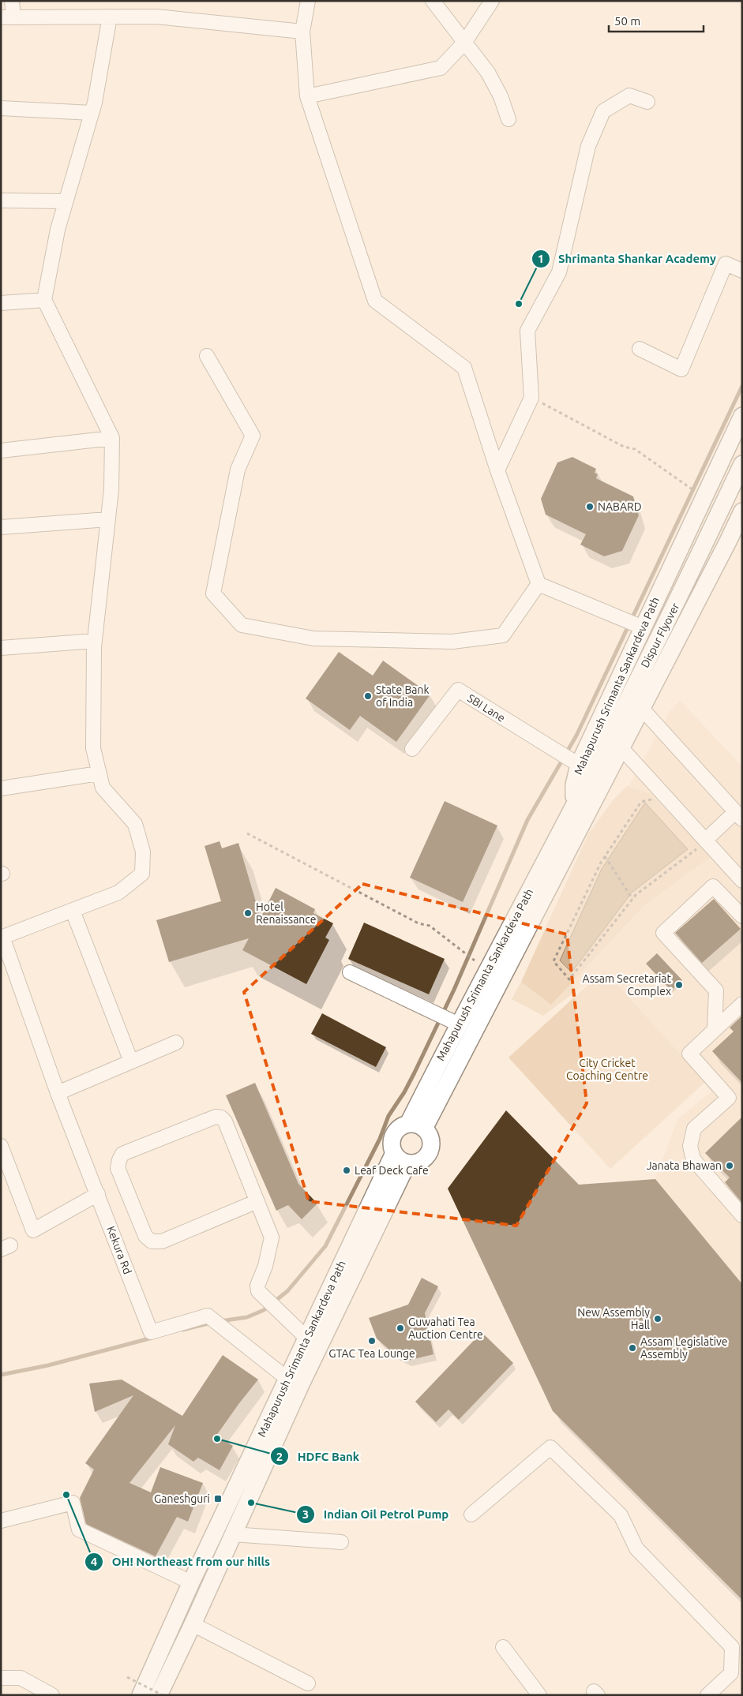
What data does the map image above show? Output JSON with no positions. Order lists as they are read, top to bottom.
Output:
{
  "streets": {
    "main road": ["Dispur Flyover", "Mahapurush Srimanta Sankardeva Path"],
    "street": ["SBI Lane", "Kekura Rd"]
  },
  "crossings": [
    ["Dispur Flyover", "Mahapurush Srimanta Sankardeva Path"],
    ["Mahapurush Srimanta Sankardeva Path", "SBI Lane"],
    ["Mahapurush Srimanta Sankardeva Path", "Kekura Rd"]
  ],
  "parks": ["City Cricket Coaching Centre"],
  "places": {
    "other": [
      "Shrimanta Shankar Academy",
      "NABARD",
      "State Bank of India",
      "Hotel Renaissance",
      "Assam Secretariat Complex",
      "Janata Bhawan",
      "Leaf Deck Cafe",
      "New Assembly Hall",
      "Guwahati Tea Auction Centre",
      "GTAC Tea Lounge",
      "Assam Legislative Assembly",
      "HDFC Bank",
      "OH! Northeast from our hills",
      "Indian Oil Petrol Pump"
    ],
    "transit": ["Ganeshguri"]
  },
  "scale_bar": "50 m"
}
